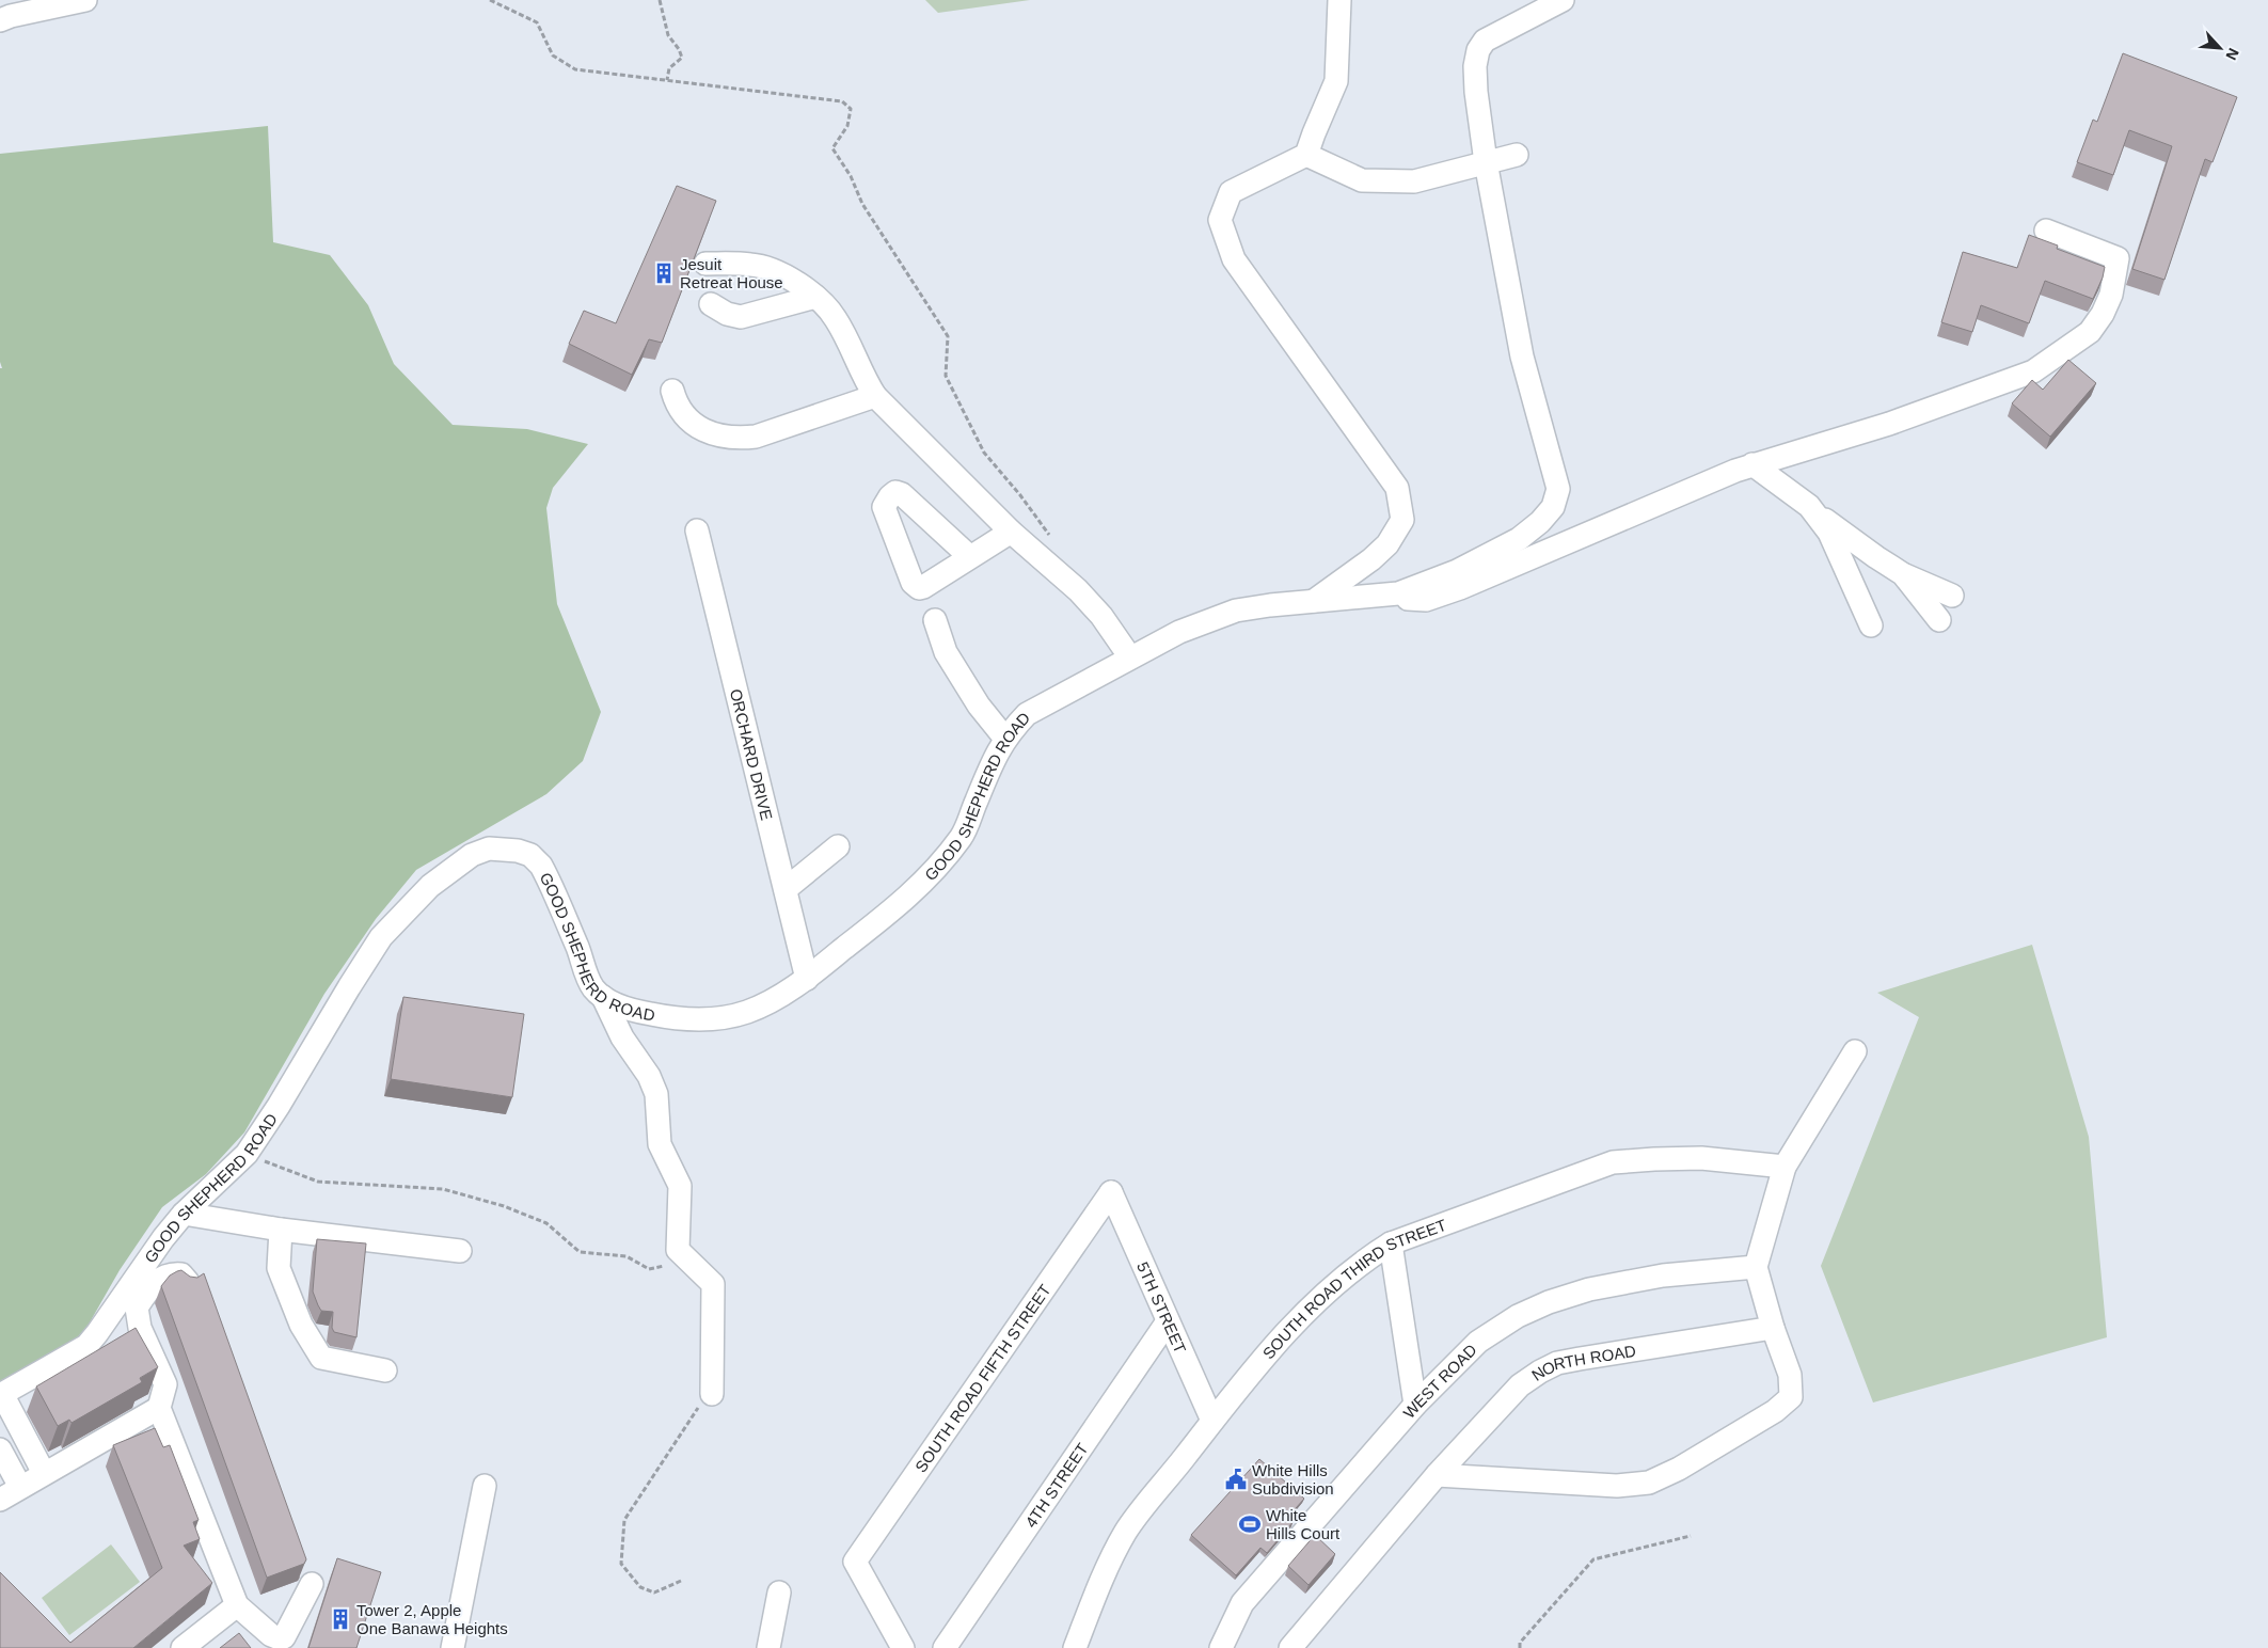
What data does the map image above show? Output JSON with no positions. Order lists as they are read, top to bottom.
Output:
{
  "streets": {
    "street": [
      "ORCHARD DRIVE",
      "GOOD SHEPHERD ROAD",
      "SOUTH ROAD THIRD STREET",
      "5TH STREET",
      "NORTH ROAD",
      "SOUTH ROAD FIFTH STREET",
      "WEST ROAD",
      "4TH STREET"
    ]
  },
  "crossings": [
    ["ORCHARD DRIVE", "GOOD SHEPHERD ROAD"],
    ["SOUTH ROAD THIRD STREET", "5TH STREET"],
    ["5TH STREET", "SOUTH ROAD FIFTH STREET"],
    ["5TH STREET", "4TH STREET"]
  ],
  "places": {
    "building": ["Jesuit Retreat House", "Tower 2, Apple One Banawa Heights"],
    "public building": ["White Hills Subdivision"],
    "sports": ["White Hills Court"]
  },
  "north": "bottom right"
}
